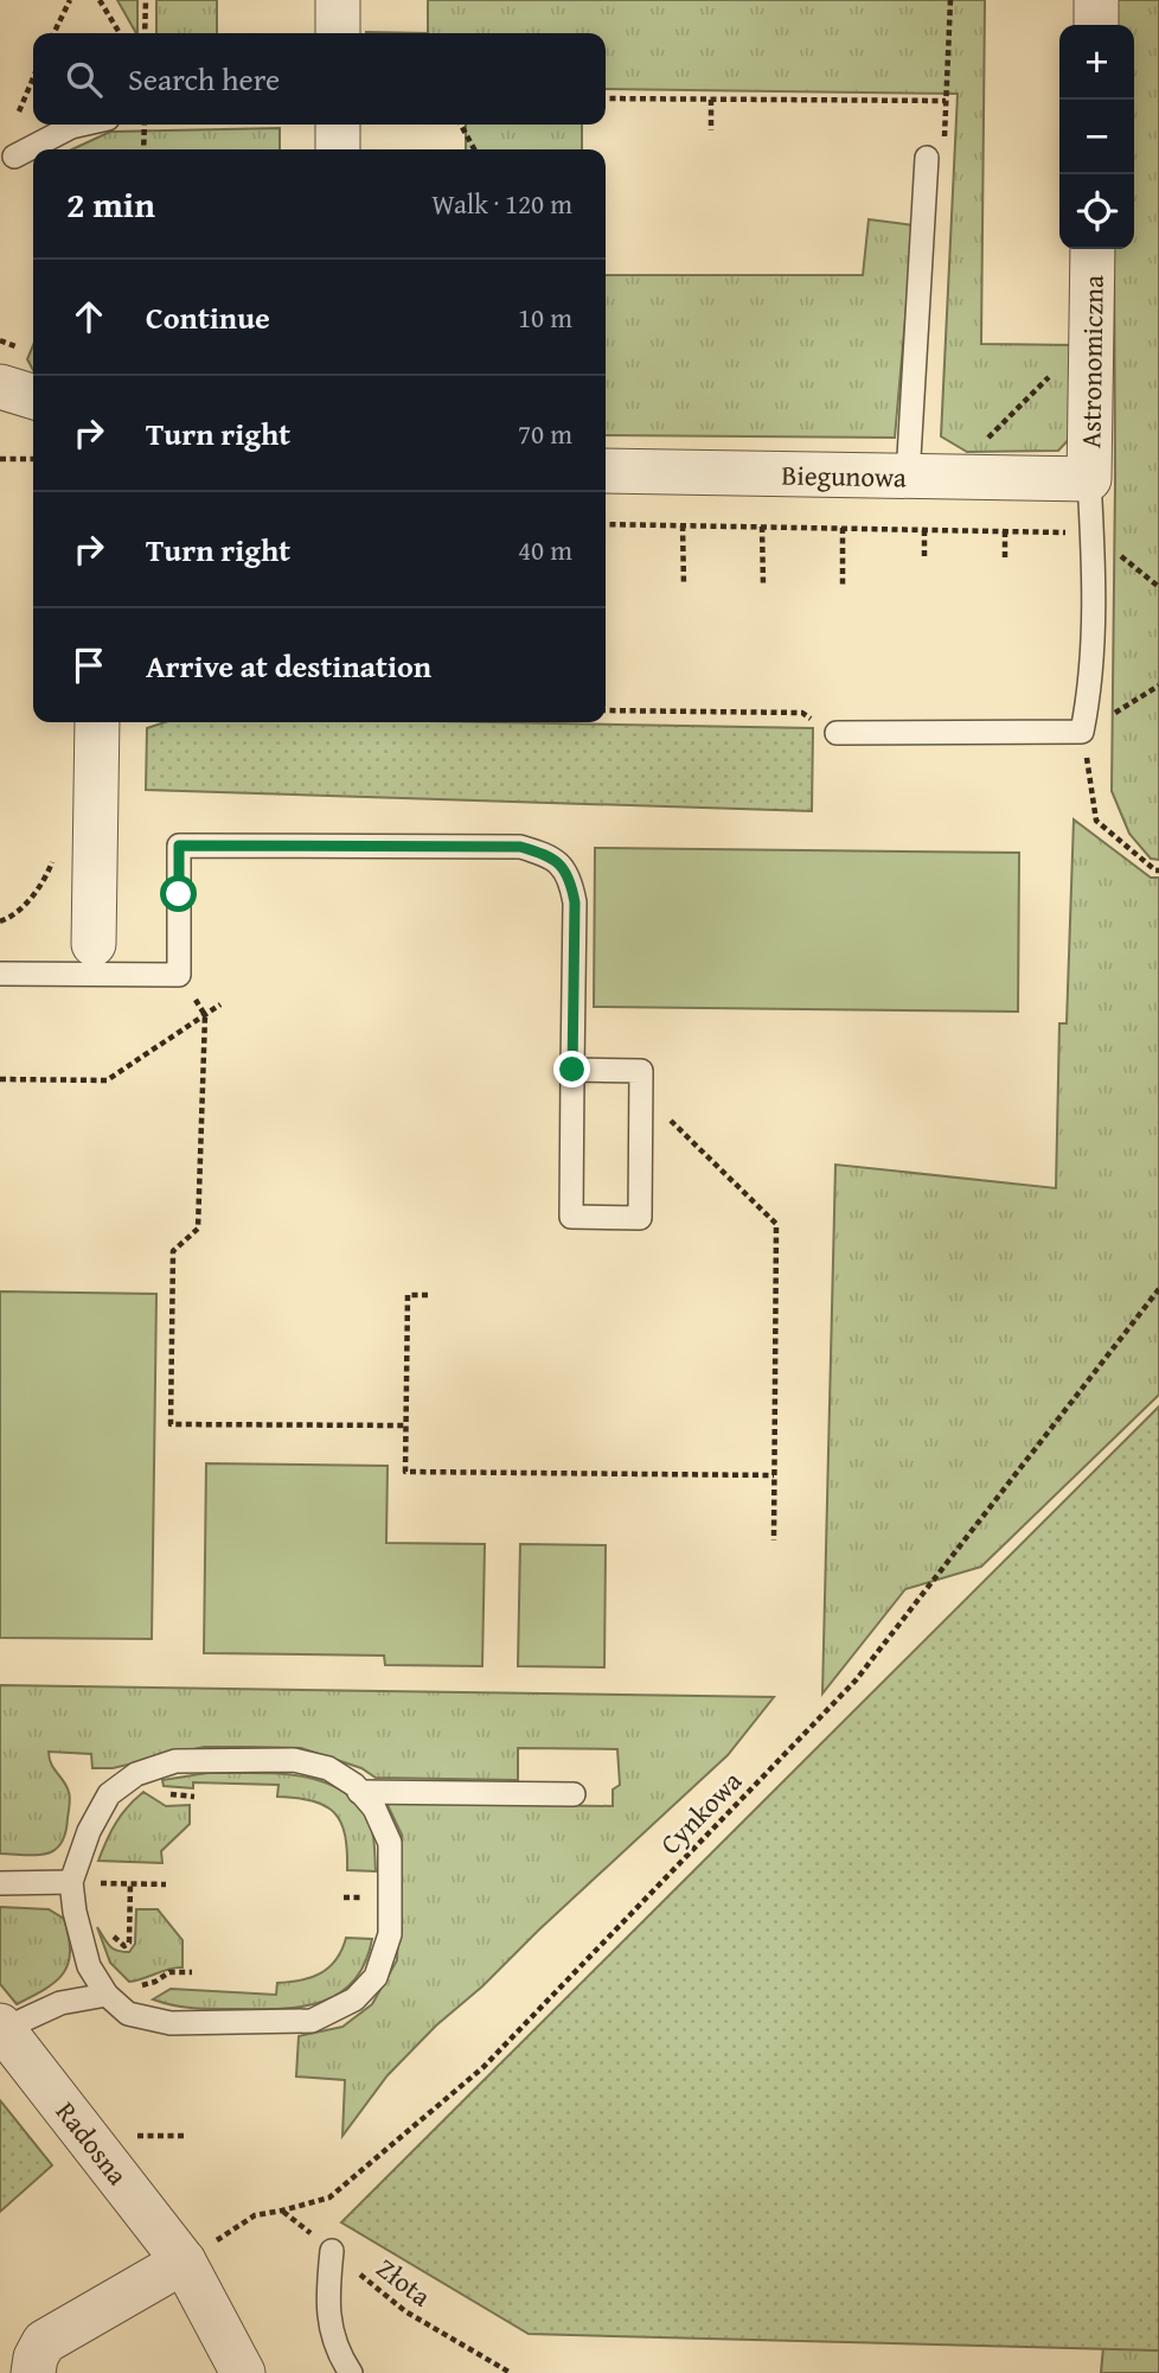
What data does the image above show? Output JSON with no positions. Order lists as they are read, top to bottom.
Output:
{
  "streets": {
    "street": ["Astronomiczna", "Biegunowa", "Radosna"],
    "path": ["Cynkowa", "Złota"]
  },
  "crossings": [
    ["Astronomiczna", "Biegunowa"],
    ["Cynkowa", "Radosna"],
    ["Cynkowa", "Złota"]
  ],
  "page": {
    "map_buttons": ["+", "−"],
    "search": "Search here",
    "heading": ["2 min", "Walk · 120 m"],
    "list": [
      ["Continue", "10 m"],
      ["Turn right", "70 m"],
      ["Turn right", "40 m"],
      "Arrive at destination"
    ]
  }
}
